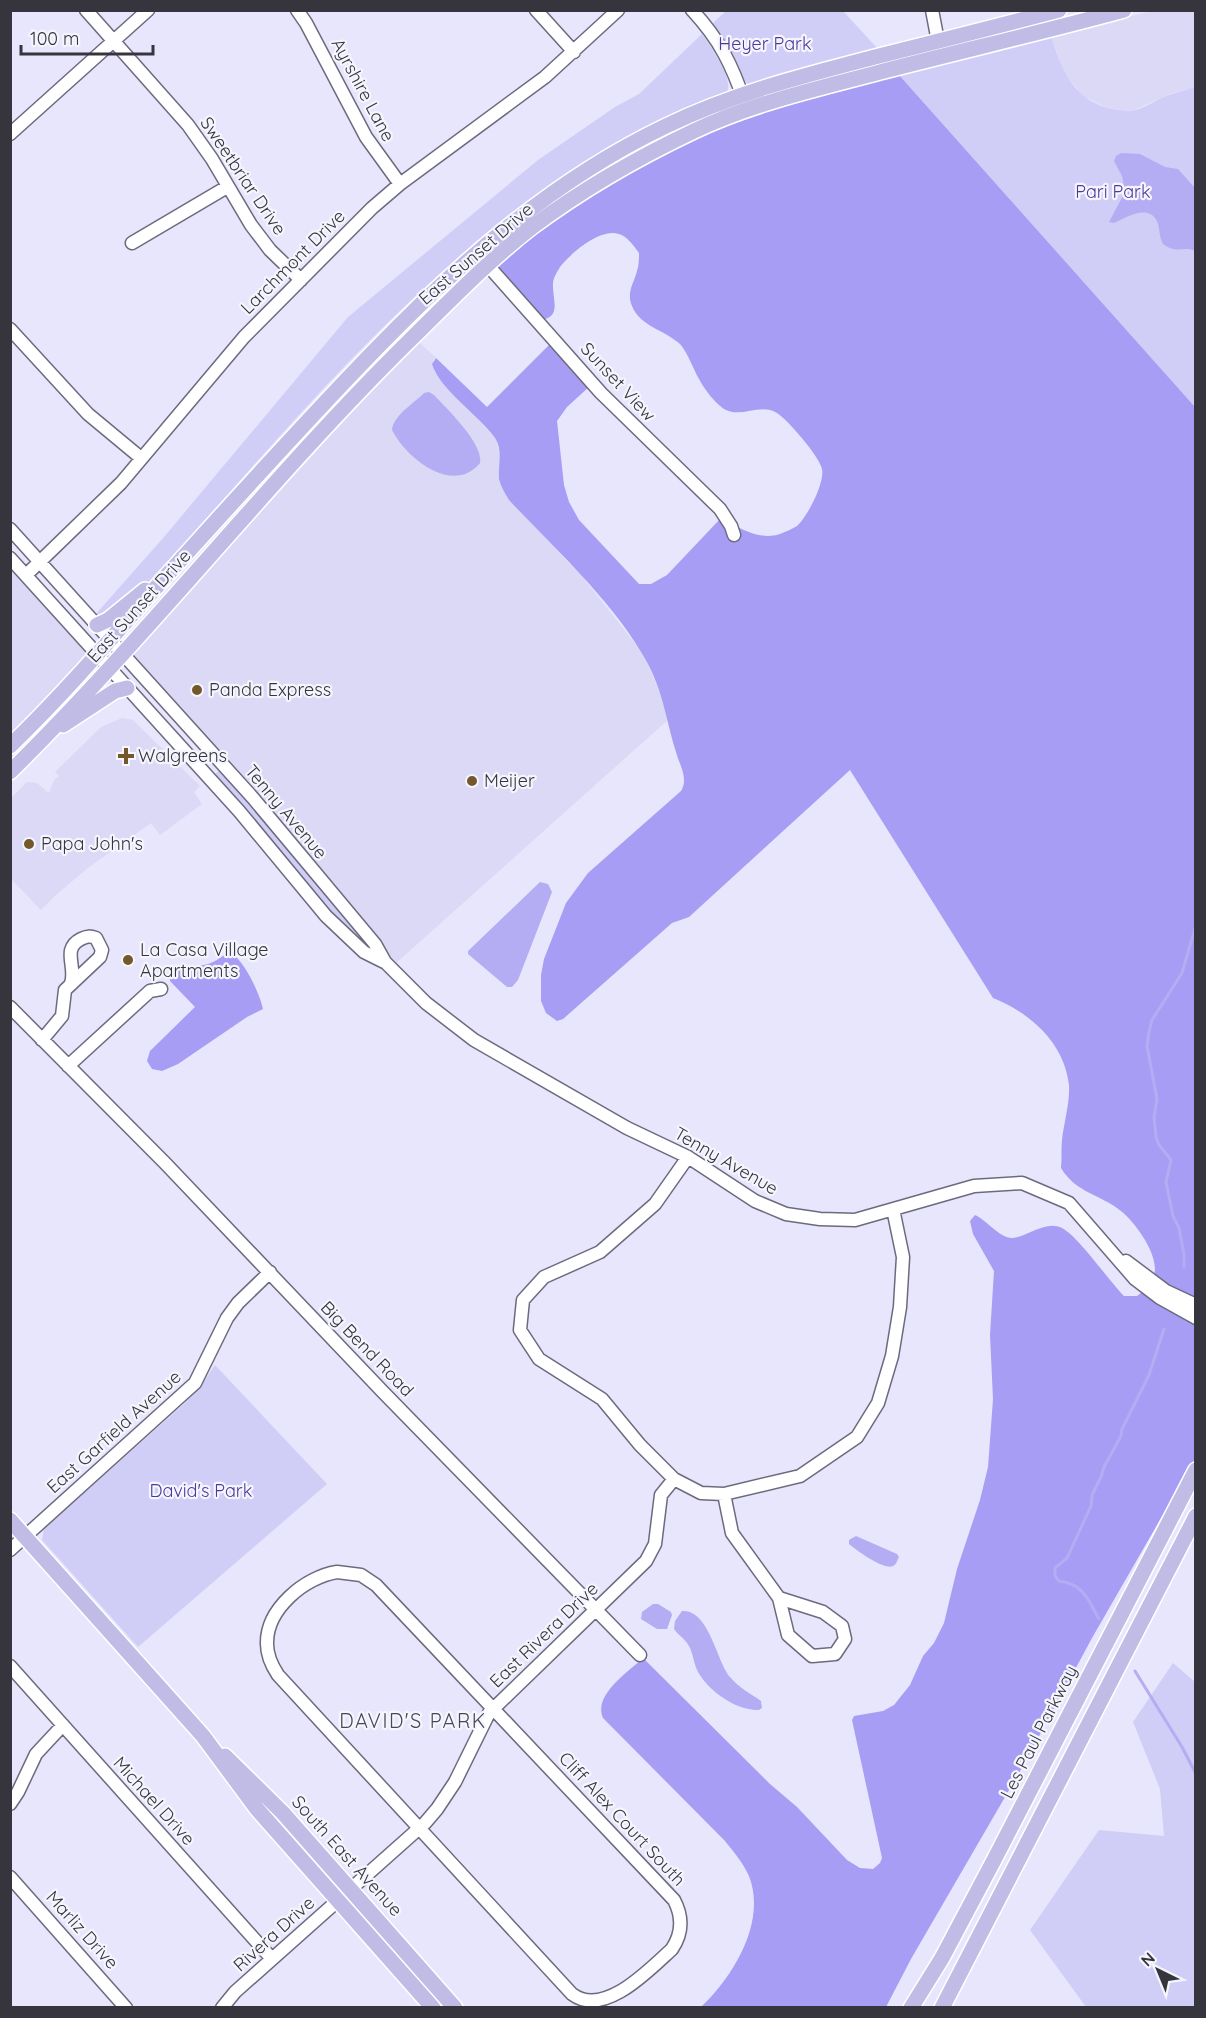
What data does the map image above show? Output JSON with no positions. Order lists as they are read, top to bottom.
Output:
{
  "streets": {
    "main road": ["East Sunset Drive", "Les Paul Parkway", "South East Avenue"],
    "street": [
      "Ayrshire Lane",
      "Sweetbriar Drive",
      "Larchmont Drive",
      "Sunset View",
      "Tenny Avenue",
      "Big Bend Road",
      "East Garfield Avenue",
      "East Rivera Drive",
      "Michael Drive",
      "Cliff Alex Court South",
      "Marliz Drive",
      "Rivera Drive"
    ]
  },
  "crossings": [
    ["Ayrshire Lane", "Larchmont Drive"],
    ["Sweetbriar Drive", "Larchmont Drive"],
    ["East Sunset Drive", "Sunset View"],
    ["East Sunset Drive", "Tenny Avenue"],
    ["Larchmont Drive", "Tenny Avenue"],
    ["Big Bend Road", "East Garfield Avenue"],
    ["Big Bend Road", "East Rivera Drive"],
    ["East Garfield Avenue", "South East Avenue"],
    ["East Rivera Drive", "Cliff Alex Court South"],
    ["East Rivera Drive", "South East Avenue"],
    ["East Rivera Drive", "Rivera Drive"],
    ["Michael Drive", "Rivera Drive"],
    ["South East Avenue", "Rivera Drive"]
  ],
  "districts": ["DAVID'S PARK"],
  "parks": ["Heyer Park", "Pari Park", "David's Park"],
  "places": {
    "other": [
      "Panda Express",
      "Meijer",
      "Papa John's",
      "La Casa Village Apartments"
    ],
    "health": ["Walgreens"]
  },
  "scale_bar": "100 m",
  "north": "top left"
}
